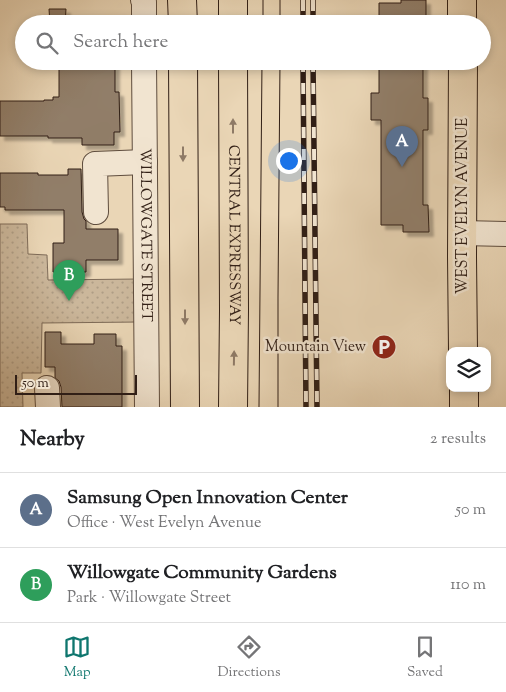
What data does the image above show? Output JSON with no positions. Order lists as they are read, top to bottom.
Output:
{
  "streets": {
    "main road": ["WEST EVELYN AVENUE", "CENTRAL EXPRESSWAY"],
    "street": ["WILLOWGATE STREET"]
  },
  "places": {
    "parking": ["Mountain View"]
  },
  "scale_bar": "50 m",
  "page": {
    "search": "Search here",
    "pins": ["A", "B"],
    "scale": "50 m",
    "heading": ["Nearby", "2 results"],
    "list": [
      {
        "mark": "A",
        "name": "Samsung Open Innovation Center",
        "note": "Office · West Evelyn Avenue",
        "value": "50 m"
      },
      {
        "mark": "B",
        "name": "Willowgate Community Gardens",
        "note": "Park · Willowgate Street",
        "value": "110 m"
      }
    ],
    "nav": ["Map", "Directions", "Saved"]
  }
}
